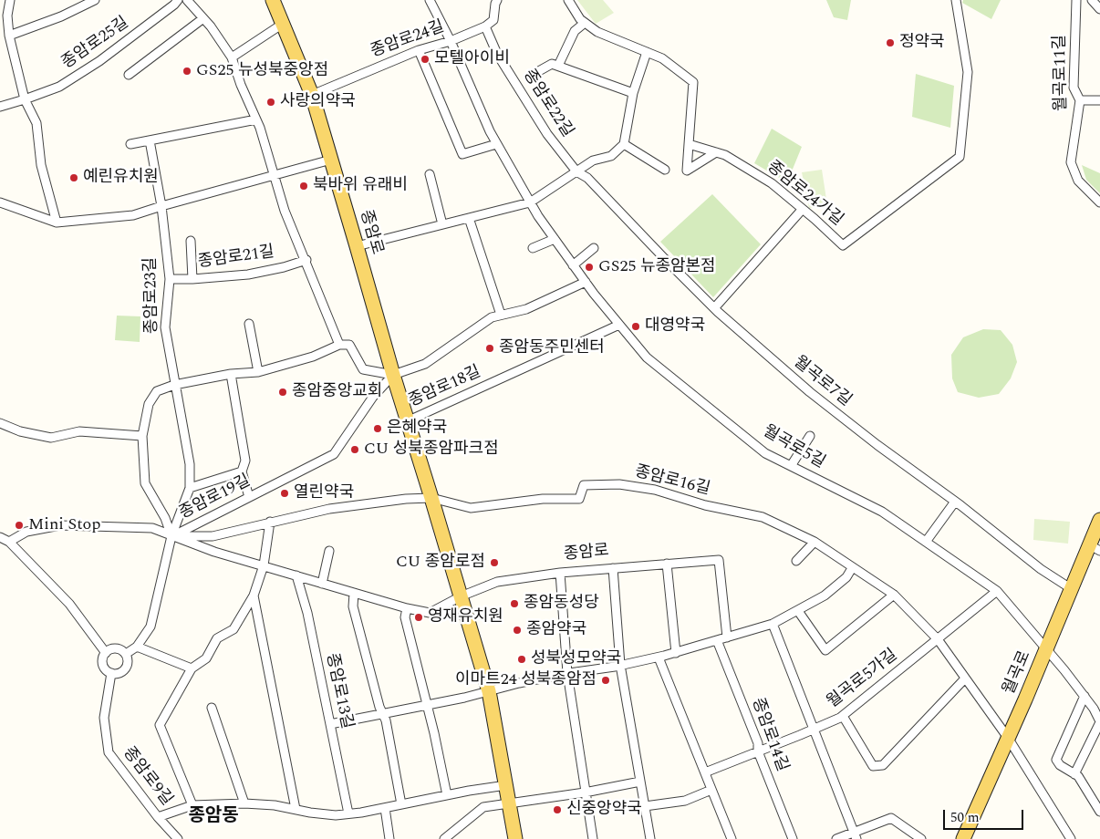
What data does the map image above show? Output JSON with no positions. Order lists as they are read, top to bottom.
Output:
{
  "streets": {
    "main road": ["종암로", "월곡로"],
    "street": [
      "종암로24길",
      "종암로25길",
      "월곡로11길",
      "종암로22길",
      "종암로24가길",
      "종암로21길",
      "종암로23길",
      "월곡로7길",
      "종암로18길",
      "월곡로5길",
      "종암로16길",
      "종암로19길",
      "월곡로5가길",
      "종암로13길",
      "종암로14길",
      "종암로9길"
    ]
  },
  "crossings": [
    ["종암로24길", "종암로22길"],
    ["종암로24길", "종암로"],
    ["종암로24길", "월곡로5길"],
    ["종암로22길", "월곡로7길"],
    ["종암로", "종암로18길"],
    ["종암로", "종암로16길"],
    ["종암로", "종암로19길"],
    ["종암로21길", "종암로23길"],
    ["월곡로7길", "월곡로"],
    ["종암로18길", "월곡로5길"],
    ["월곡로5길", "월곡로"],
    ["월곡로5길", "월곡로5가길"],
    ["종암로16길", "월곡로"],
    ["종암로16길", "월곡로5가길"],
    ["월곡로5가길", "종암로14길"]
  ],
  "districts": ["종암동"],
  "places": [
    "정약국",
    "모텔아이비",
    "GS25 뉴성북중앙점",
    "사랑의약국",
    "예린유치원",
    "북바위 유래비",
    "GS25 뉴종암본점",
    "대영약국",
    "종암동주민센터",
    "종암중앙교회",
    "은혜약국",
    "CU 성북종암파크점",
    "열린약국",
    "Mini Stop",
    "CU 종암로점",
    "종암동성당",
    "영재유치원",
    "종암약국",
    "성북성모약국",
    "이마트24 성북종암점",
    "신중앙약국"
  ],
  "scale_bar": "50 m"
}
